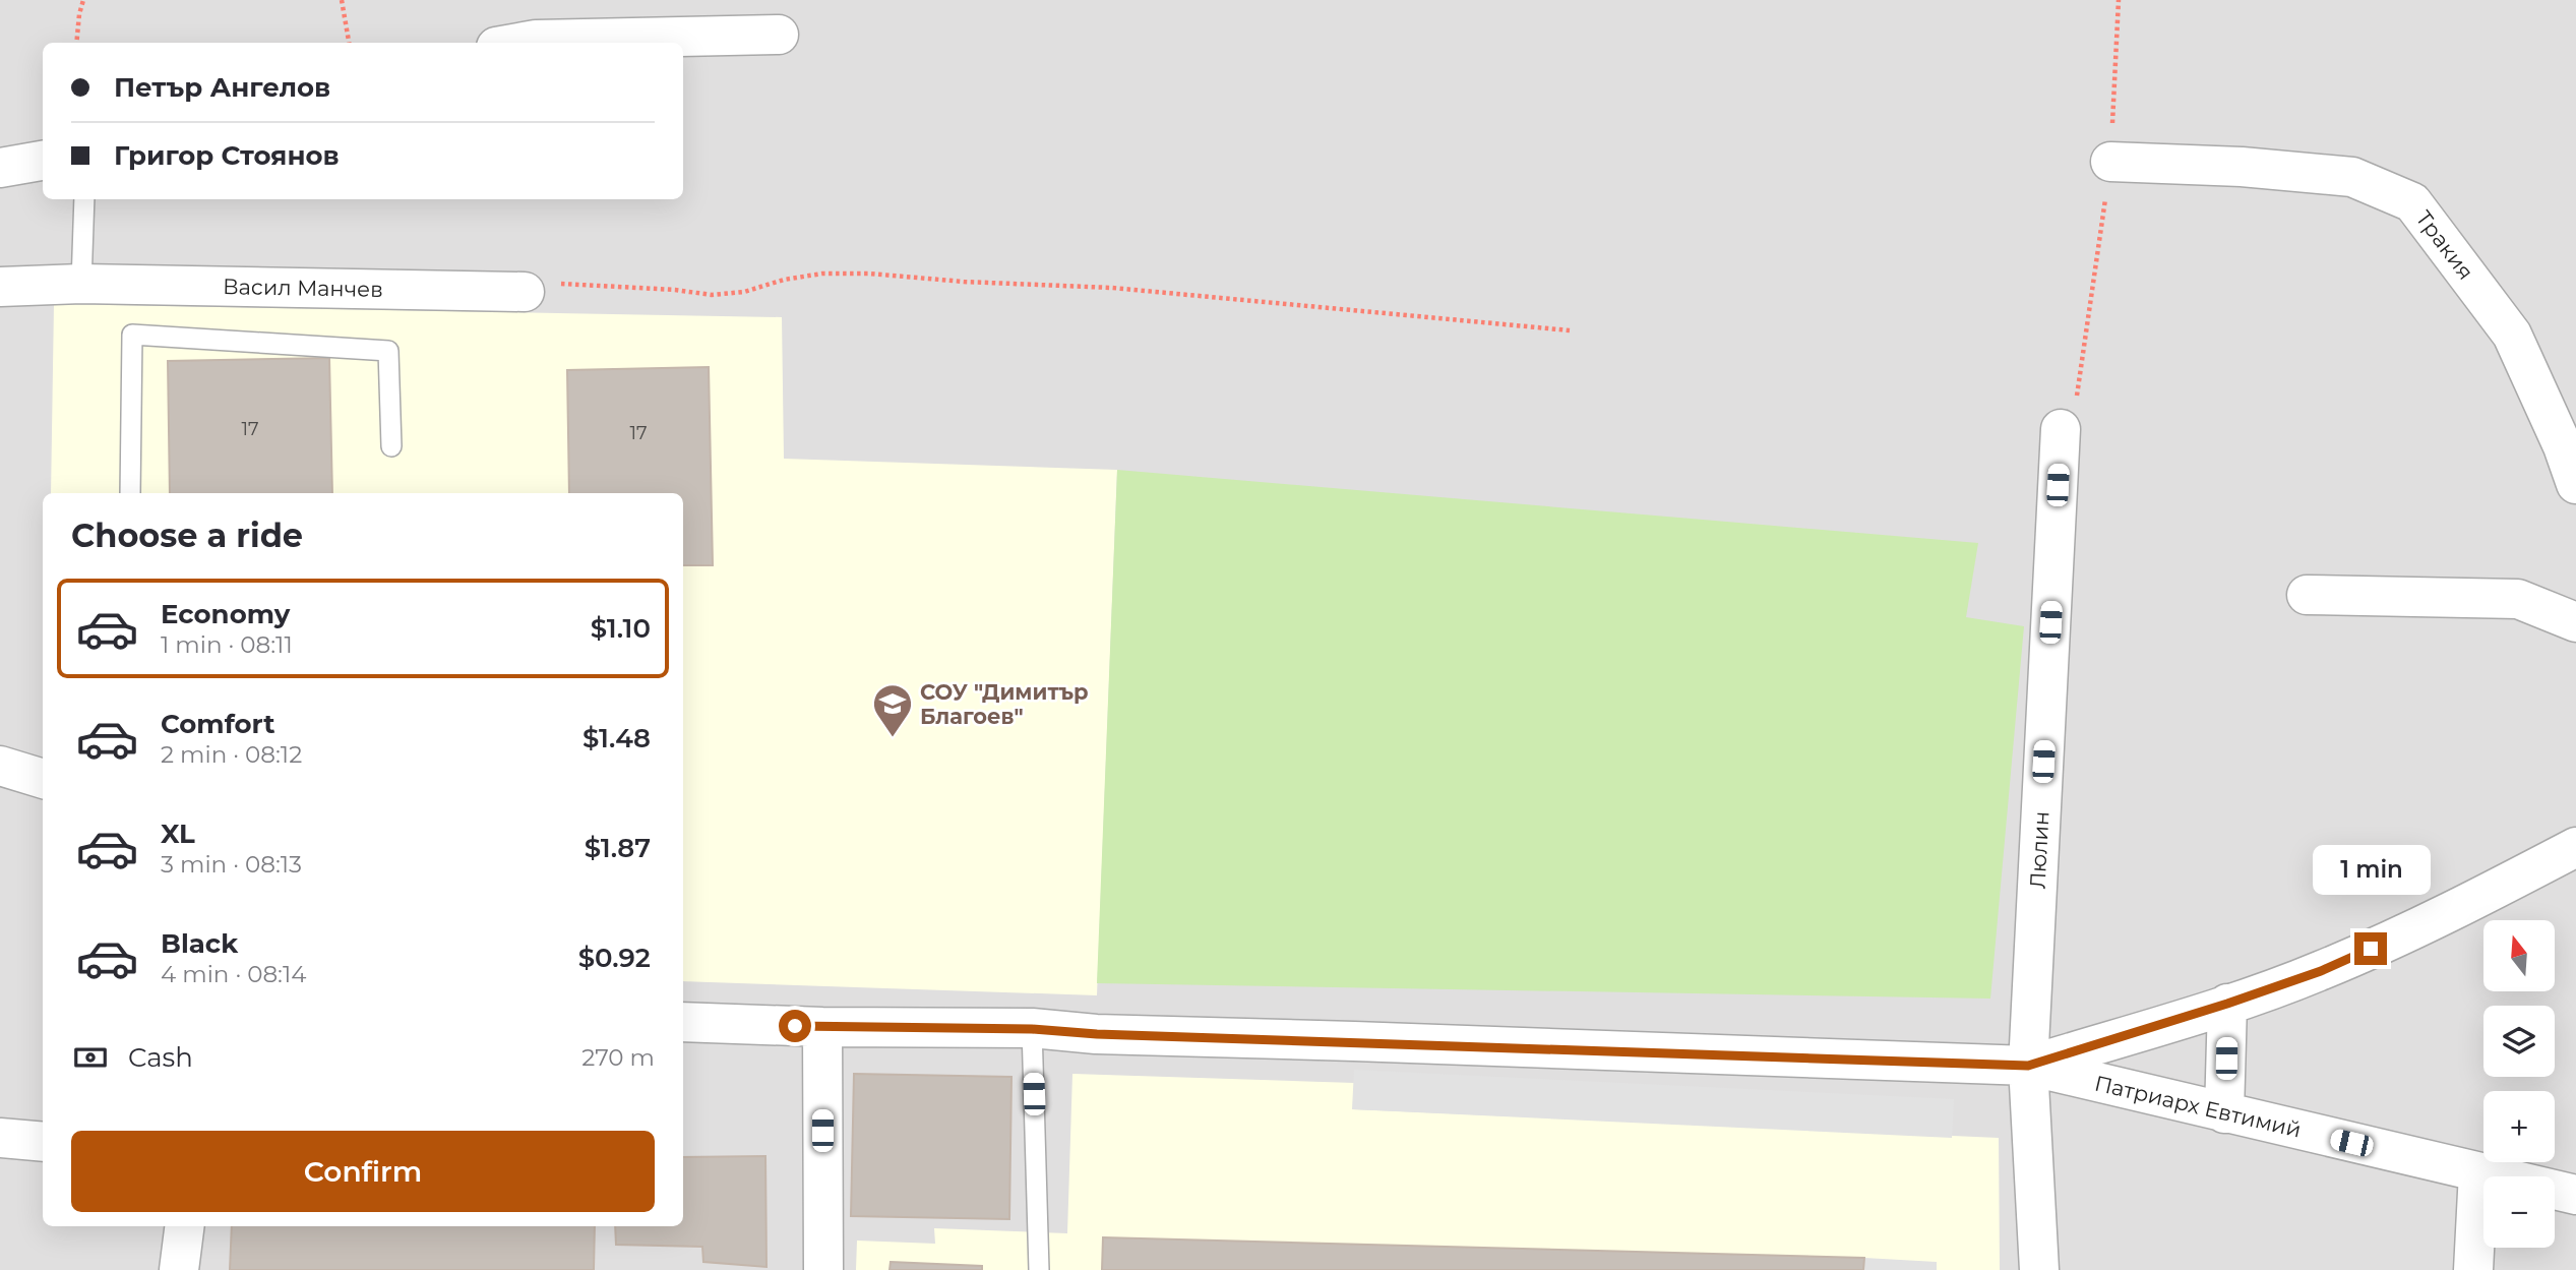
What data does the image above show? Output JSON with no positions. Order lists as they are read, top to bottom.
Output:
{
  "streets": {
    "street": [
      "Тракия",
      "Васил Манчев",
      "Люлин",
      "Патриарх Евтимий"
    ]
  },
  "crossings": [
    ["Люлин", "Патриарх Евтимий"]
  ],
  "places": {
    "school or university": ["СОУ \"Димитър Благоев\""]
  },
  "house_numbers": ["17", "17"],
  "north": "top",
  "page": {
    "banner": ["Петър Ангелов", "Григор Стоянов"],
    "heading": "Choose a ride",
    "list": [
      {
        "name": "Economy",
        "note": "1 min · 08:11",
        "value": "$1.10"
      },
      {
        "name": "Comfort",
        "note": "2 min · 08:12",
        "value": "$1.48"
      },
      {
        "name": "XL",
        "note": "3 min · 08:13",
        "value": "$1.87"
      },
      {
        "name": "Black",
        "note": "4 min · 08:14",
        "value": "$0.92"
      }
    ],
    "bubble": "1 min",
    "map_buttons": ["+", "−"],
    "pay": ["Cash", "270 m"],
    "buttons": "Confirm"
  }
}
